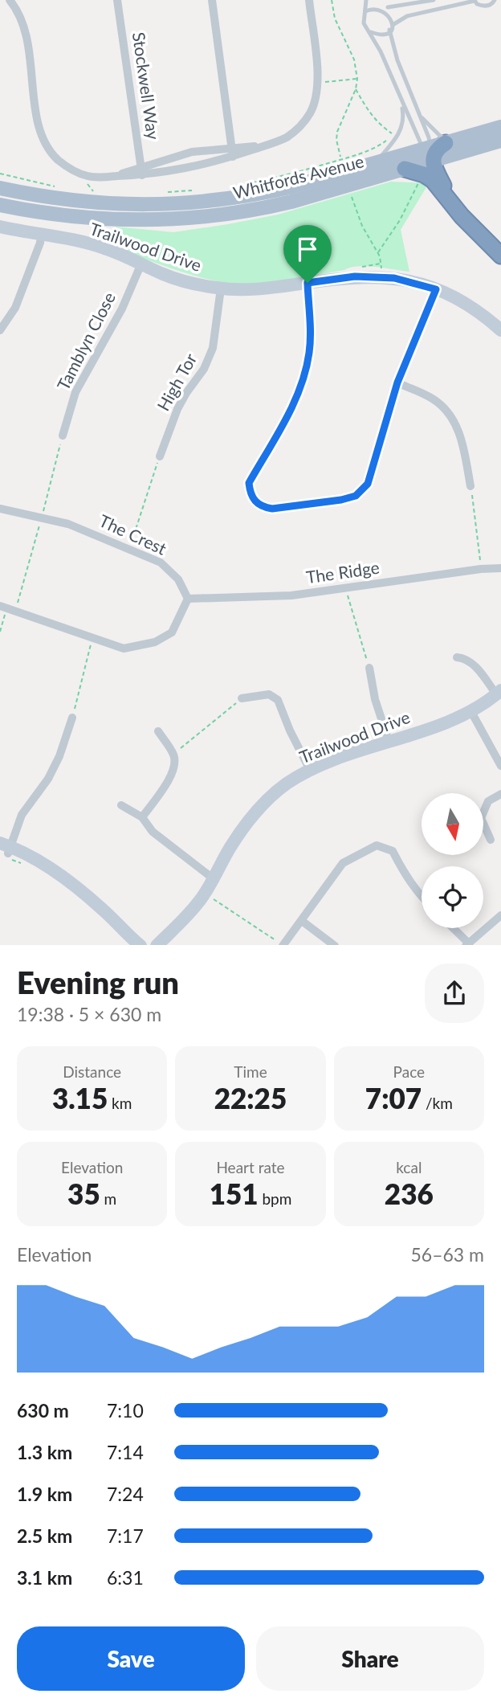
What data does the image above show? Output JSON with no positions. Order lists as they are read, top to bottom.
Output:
{
  "streets": {
    "main road": ["Whitfords Avenue"],
    "street": [
      "Stockwell Way",
      "Trailwood Drive",
      "Tamblyn Close",
      "High Tor",
      "The Crest",
      "The Ridge"
    ]
  },
  "crossings": [
    ["Trailwood Drive", "Tamblyn Close"],
    ["Trailwood Drive", "High Tor"],
    ["The Crest", "The Ridge"]
  ],
  "north": "bottom",
  "page": {
    "heading": ["Evening run", "19:38 · 5 × 630 m"],
    "stats": [
      ["Distance", "3.15 km"],
      ["Time", "22:25"],
      ["Pace", "7:07 /km"],
      ["Elevation", "35 m"],
      ["Heart rate", "151 bpm"],
      ["kcal", "236"]
    ],
    "chart": ["Elevation", "56–63 m"],
    "list": [
      {
        "name": "630 m",
        "note": "7:10"
      },
      {
        "name": "1.3 km",
        "note": "7:14"
      },
      {
        "name": "1.9 km",
        "note": "7:24"
      },
      {
        "name": "2.5 km",
        "note": "7:17"
      },
      {
        "name": "3.1 km",
        "note": "6:31"
      }
    ],
    "buttons": ["Save", "Share"]
  }
}
